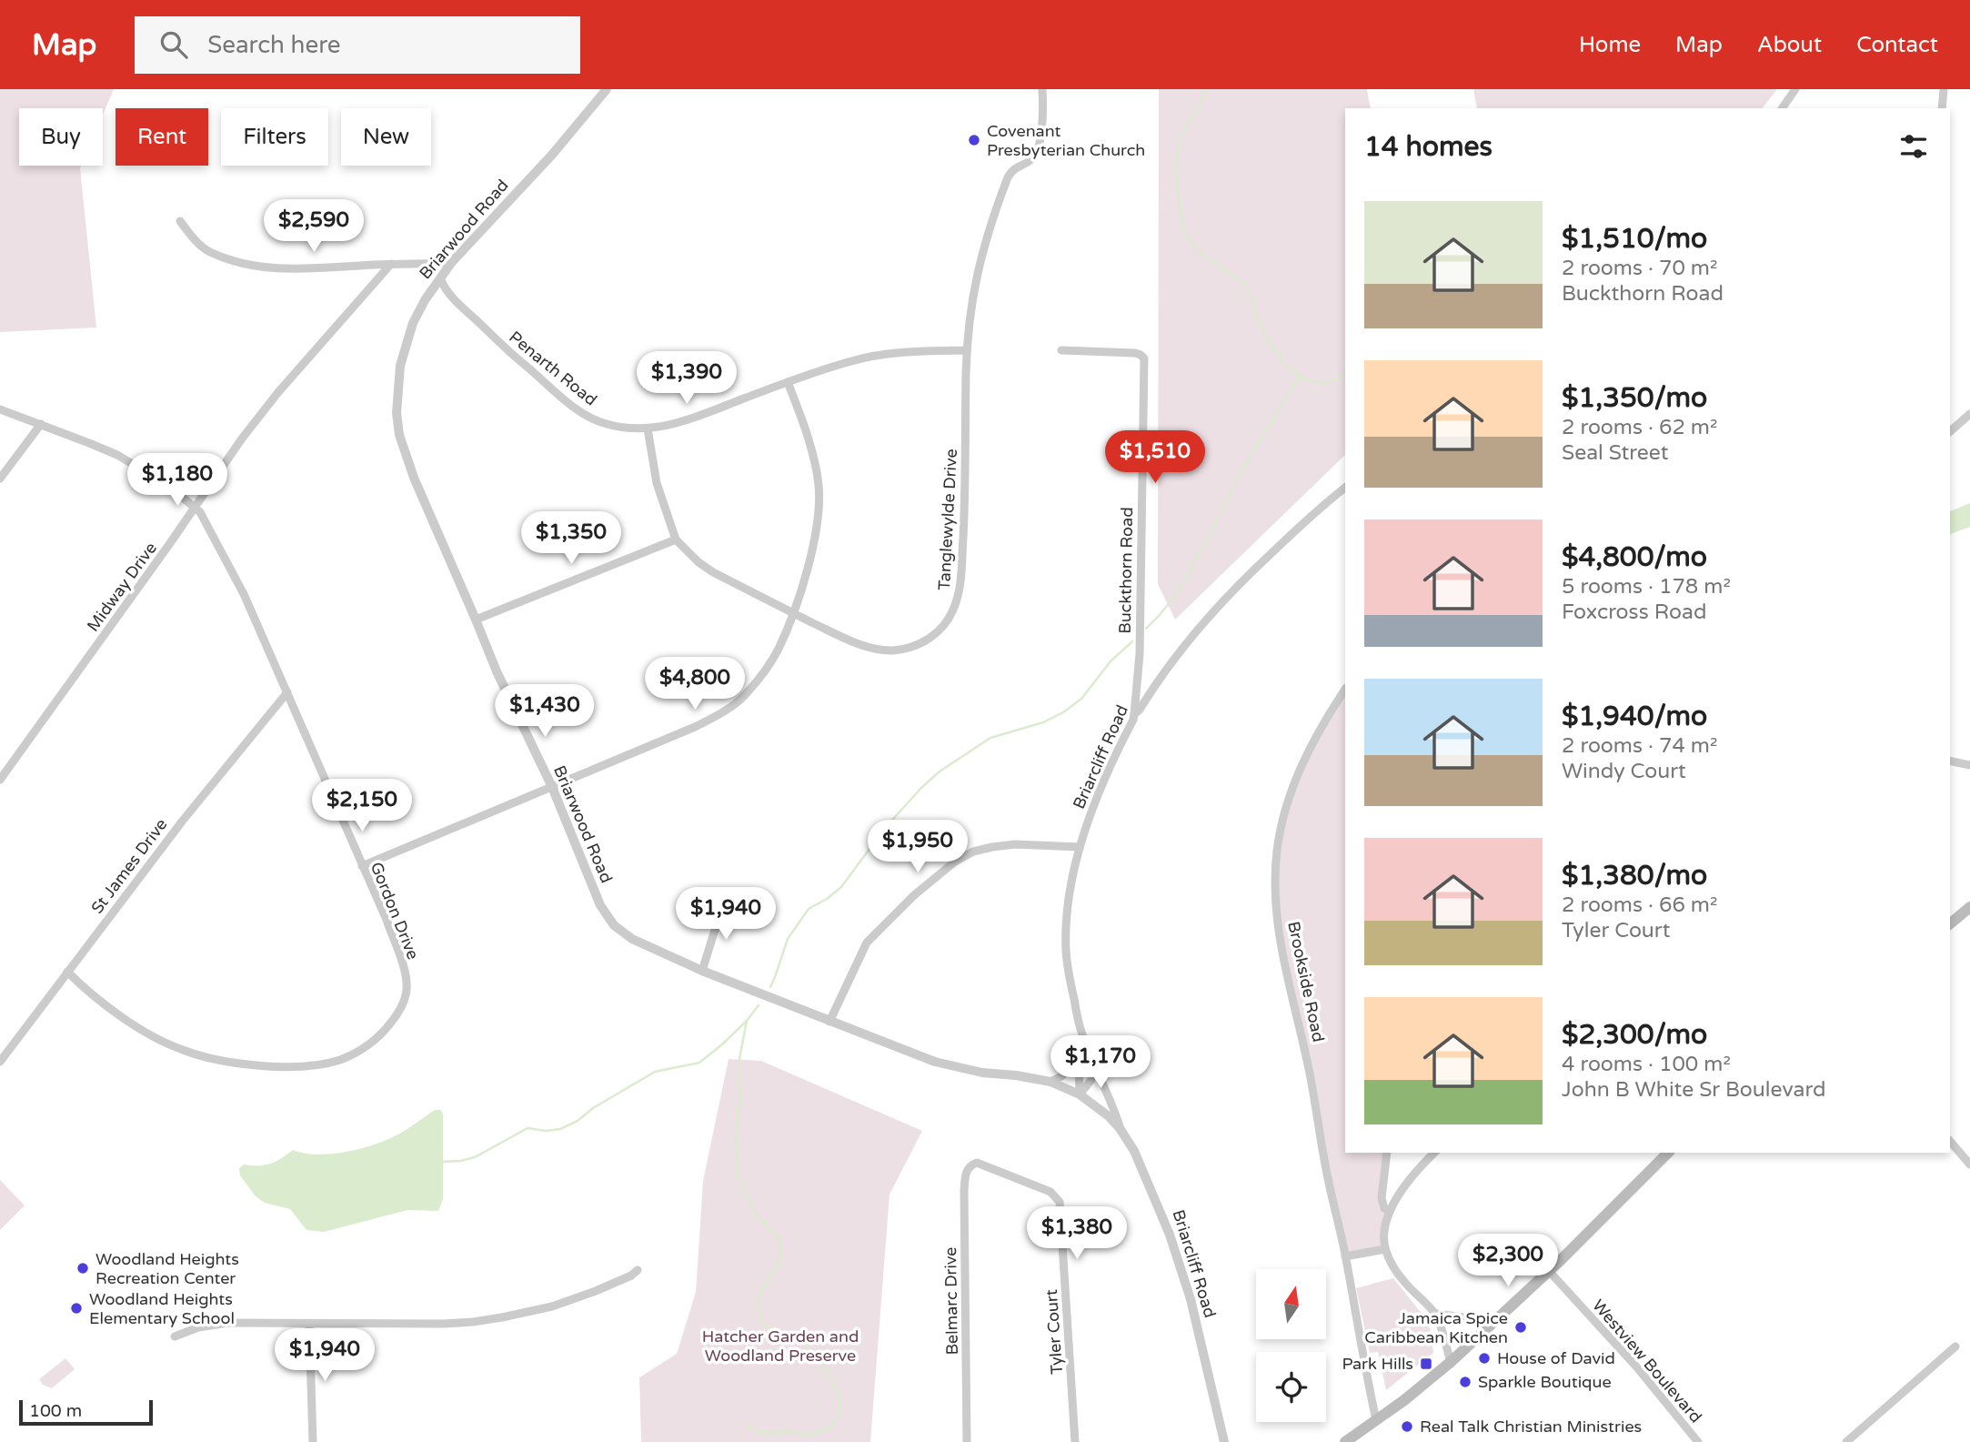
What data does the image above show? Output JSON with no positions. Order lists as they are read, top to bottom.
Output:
{
  "streets": {
    "street": [
      "Briarwood Road",
      "Penarth Road",
      "Tanglewylde Drive",
      "Buckthorn Road",
      "Midway Drive",
      "Briarcliff Road",
      "St James Drive",
      "Gordon Drive",
      "Brookside Road",
      "Belmarc Drive",
      "Tyler Court",
      "Westview Boulevard"
    ]
  },
  "crossings": [
    ["Briarwood Road", "Penarth Road"],
    ["Briarwood Road", "Briarcliff Road"],
    ["Penarth Road", "Tanglewylde Drive"],
    ["Buckthorn Road", "Briarcliff Road"],
    ["Midway Drive", "Gordon Drive"],
    ["St James Drive", "Gordon Drive"],
    ["Belmarc Drive", "Tyler Court"]
  ],
  "parks": ["Hatcher Garden and Woodland Preserve"],
  "places": {
    "other": [
      "Covenant Presbyterian Church",
      "Woodland Heights Recreation Center",
      "Woodland Heights Elementary School",
      "Jamaica Spice Caribbean Kitchen",
      "House of David",
      "Sparkle Boutique",
      "Real Talk Christian Ministries"
    ],
    "transit": ["Park Hills"]
  },
  "scale_bar": "100 m",
  "north": "top",
  "page": {
    "header": "Map",
    "search": "Search here",
    "nav": [
      "Home",
      "Map",
      "About",
      "Contact"
    ],
    "chip": [
      "Buy",
      "Rent",
      "Filters",
      "New"
    ],
    "heading": "14 homes",
    "list": [
      {
        "name": "$1,510/mo",
        "note": "2 rooms · 70 m² · Buckthorn Road"
      },
      {
        "name": "$1,350/mo",
        "note": "2 rooms · 62 m² · Seal Street"
      },
      {
        "name": "$4,800/mo",
        "note": "5 rooms · 178 m² · Foxcross Road"
      },
      {
        "name": "$1,940/mo",
        "note": "2 rooms · 74 m² · Windy Court"
      },
      {
        "name": "$1,380/mo",
        "note": "2 rooms · 66 m² · Tyler Court"
      },
      {
        "name": "$2,300/mo",
        "note": "4 rooms · 100 m² · John B White Sr Boulevard"
      }
    ],
    "price": [
      "$2,590",
      "$1,390",
      "$1,510",
      "$1,180",
      "$1,350",
      "$4,800",
      "$1,430",
      "$2,150",
      "$1,950",
      "$1,940",
      "$1,170",
      "$1,380",
      "$2,300",
      "$1,940"
    ],
    "scale": "100 m"
  }
}
